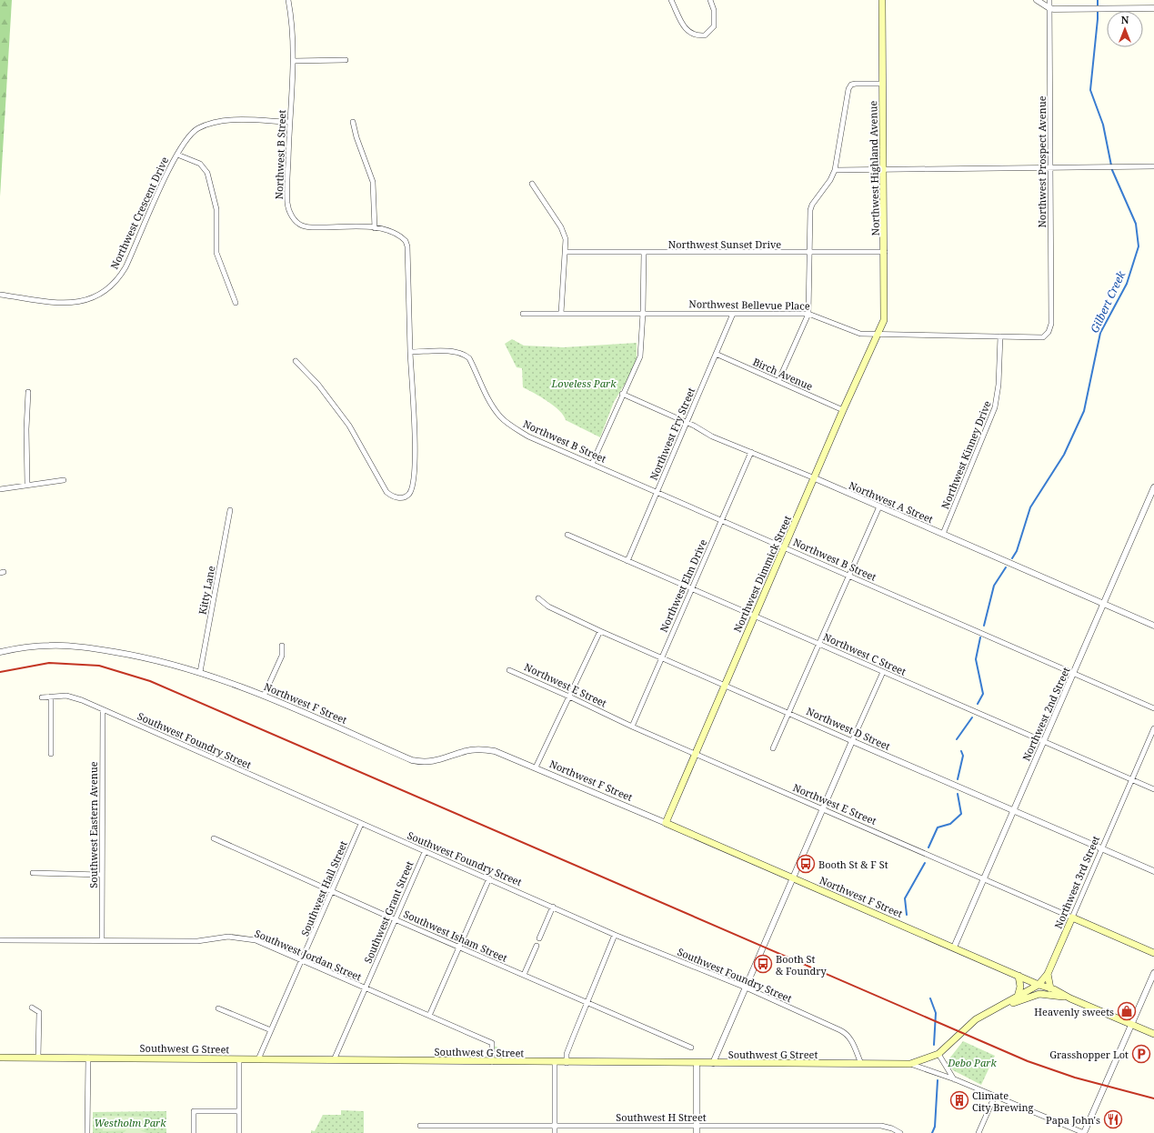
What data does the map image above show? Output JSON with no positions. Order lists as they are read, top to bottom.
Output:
{
  "streets": {
    "main road": [
      "Northwest Highland Avenue",
      "Northwest Dimmick Street",
      "Northwest E Street",
      "Northwest F Street",
      "Northwest 3rd Street",
      "Southwest G Street"
    ],
    "street": [
      "Northwest B Street",
      "Northwest Prospect Avenue",
      "Northwest Crescent Drive",
      "Northwest Sunset Drive",
      "Northwest Bellevue Place",
      "Birch Avenue",
      "Northwest Fry Street",
      "Northwest Kinney Drive",
      "Northwest A Street",
      "Northwest Elm Drive",
      "Kitty Lane",
      "Northwest C Street",
      "Northwest 2nd Street",
      "Northwest D Street",
      "Southwest Foundry Street",
      "Southwest Eastern Avenue",
      "Southwest Hall Street",
      "Southwest Grant Street",
      "Southwest Isham Street",
      "Southwest Jordan Street",
      "Southwest H Street"
    ]
  },
  "crossings": [
    ["Northwest B Street", "Northwest Crescent Drive"],
    ["Northwest B Street", "Northwest Fry Street"],
    ["Northwest B Street", "Northwest Dimmick Street"],
    ["Northwest B Street", "Northwest Elm Drive"],
    ["Northwest B Street", "Northwest 2nd Street"],
    ["Northwest Prospect Avenue", "Northwest Bellevue Place"],
    ["Northwest Highland Avenue", "Northwest Sunset Drive"],
    ["Northwest Highland Avenue", "Northwest Bellevue Place"],
    ["Northwest Highland Avenue", "Northwest Dimmick Street"],
    ["Northwest Bellevue Place", "Northwest Fry Street"],
    ["Northwest Bellevue Place", "Northwest Kinney Drive"],
    ["Northwest Bellevue Place", "Northwest Dimmick Street"],
    ["Birch Avenue", "Northwest Fry Street"],
    ["Birch Avenue", "Northwest Dimmick Street"],
    ["Northwest Fry Street", "Northwest A Street"],
    ["Northwest Fry Street", "Northwest C Street"],
    ["Northwest Kinney Drive", "Northwest A Street"],
    ["Northwest A Street", "Northwest Dimmick Street"],
    ["Northwest A Street", "Northwest Elm Drive"],
    ["Northwest A Street", "Northwest 2nd Street"],
    ["Northwest Dimmick Street", "Northwest C Street"],
    ["Northwest Dimmick Street", "Northwest E Street"],
    ["Northwest Dimmick Street", "Northwest F Street"],
    ["Northwest Dimmick Street", "Northwest D Street"],
    ["Northwest Elm Drive", "Northwest C Street"],
    ["Northwest Elm Drive", "Northwest E Street"],
    ["Northwest Elm Drive", "Northwest D Street"],
    ["Kitty Lane", "Northwest F Street"],
    ["Northwest C Street", "Northwest 2nd Street"],
    ["Northwest C Street", "Northwest 3rd Street"],
    ["Northwest E Street", "Northwest 2nd Street"],
    ["Northwest E Street", "Northwest 3rd Street"],
    ["Northwest F Street", "Northwest 2nd Street"],
    ["Northwest F Street", "Northwest 3rd Street"],
    ["Northwest 2nd Street", "Northwest D Street"],
    ["Northwest D Street", "Northwest 3rd Street"],
    ["Southwest Foundry Street", "Southwest Eastern Avenue"],
    ["Southwest Foundry Street", "Southwest Hall Street"],
    ["Southwest Foundry Street", "Southwest Grant Street"],
    ["Southwest Foundry Street", "Southwest G Street"],
    ["Southwest Eastern Avenue", "Southwest Jordan Street"],
    ["Northwest 3rd Street", "Southwest G Street"],
    ["Southwest Hall Street", "Southwest Isham Street"],
    ["Southwest Hall Street", "Southwest Jordan Street"],
    ["Southwest Hall Street", "Southwest G Street"],
    ["Southwest Grant Street", "Southwest Isham Street"],
    ["Southwest Grant Street", "Southwest Jordan Street"],
    ["Southwest Grant Street", "Southwest G Street"],
    ["Southwest Jordan Street", "Southwest G Street"]
  ],
  "water": ["Gilbert Creek"],
  "parks": ["Loveless Park", "Debo Park", "Westholm Park"],
  "places": {
    "bus stop": ["Booth St & F St", "Booth St & Foundry"],
    "shop": ["Heavenly sweets"],
    "parking": ["Grasshopper Lot"],
    "building": ["Climate City Brewing"],
    "restaurant": ["Papa John's"]
  },
  "north": "top"
}
